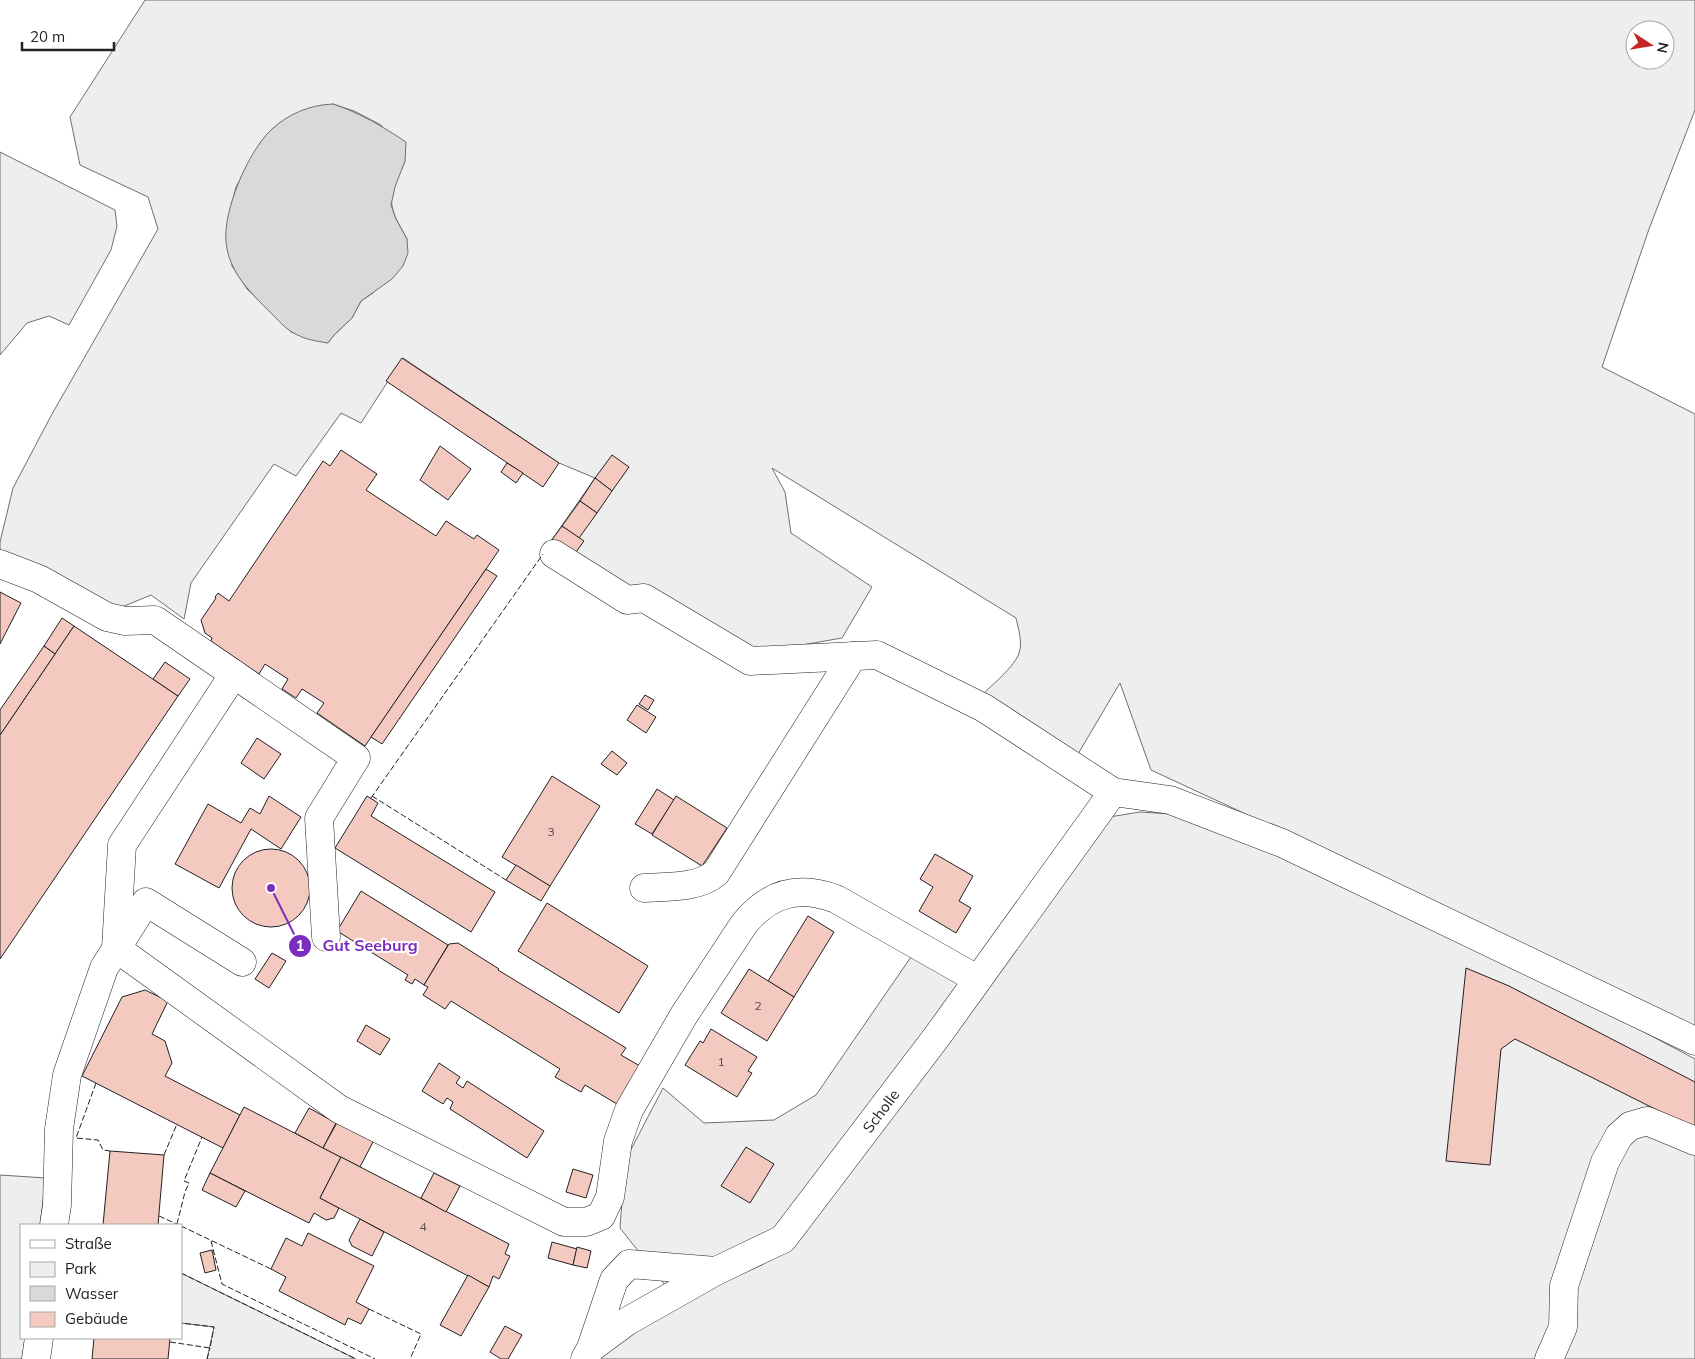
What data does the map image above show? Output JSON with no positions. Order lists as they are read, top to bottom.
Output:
{
  "streets": {
    "lane": ["Scholle"]
  },
  "places": ["Gut Seeburg"],
  "house_numbers": [
    "3",
    "2",
    "1",
    "4"
  ],
  "legend": [
    "Straße",
    "Park",
    "Wasser",
    "Gebäude"
  ],
  "scale_bar": "20 m",
  "north": "right"
}
